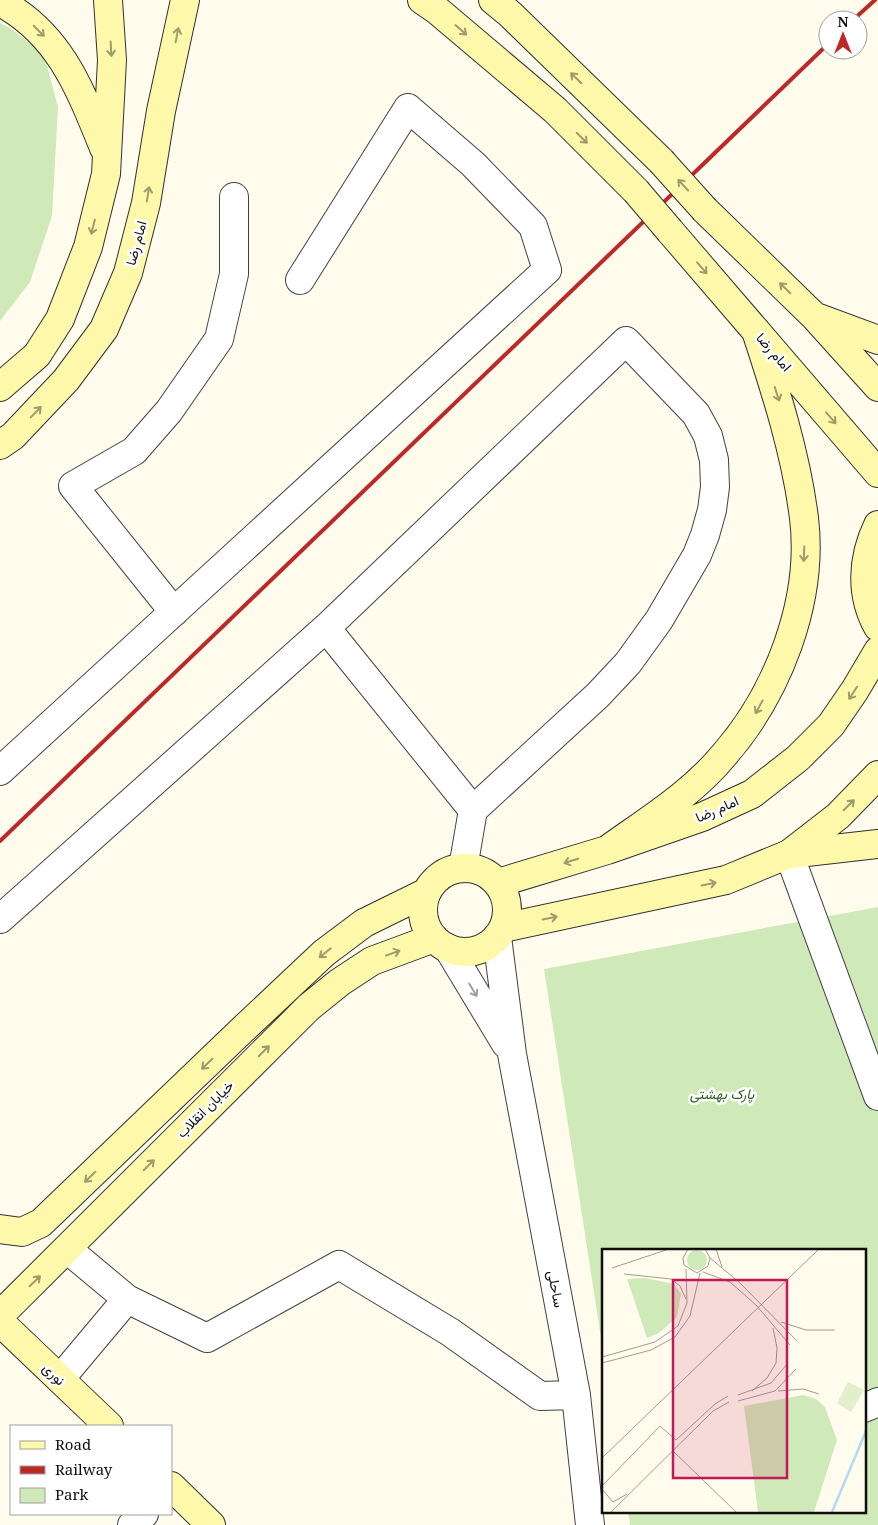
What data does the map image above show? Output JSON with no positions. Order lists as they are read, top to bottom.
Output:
{
  "streets": {
    "main road": ["امام رضا", "خیابان انقلاب", "نوری"],
    "street": ["ساحلی"]
  },
  "crossings": [
    ["امام رضا", "خیابان انقلاب"],
    ["امام رضا", "ساحلی"],
    ["خیابان انقلاب", "ساحلی"]
  ],
  "parks": ["پارک بهشتی"],
  "legend": ["Road", "Railway", "Park"],
  "north": "top"
}
